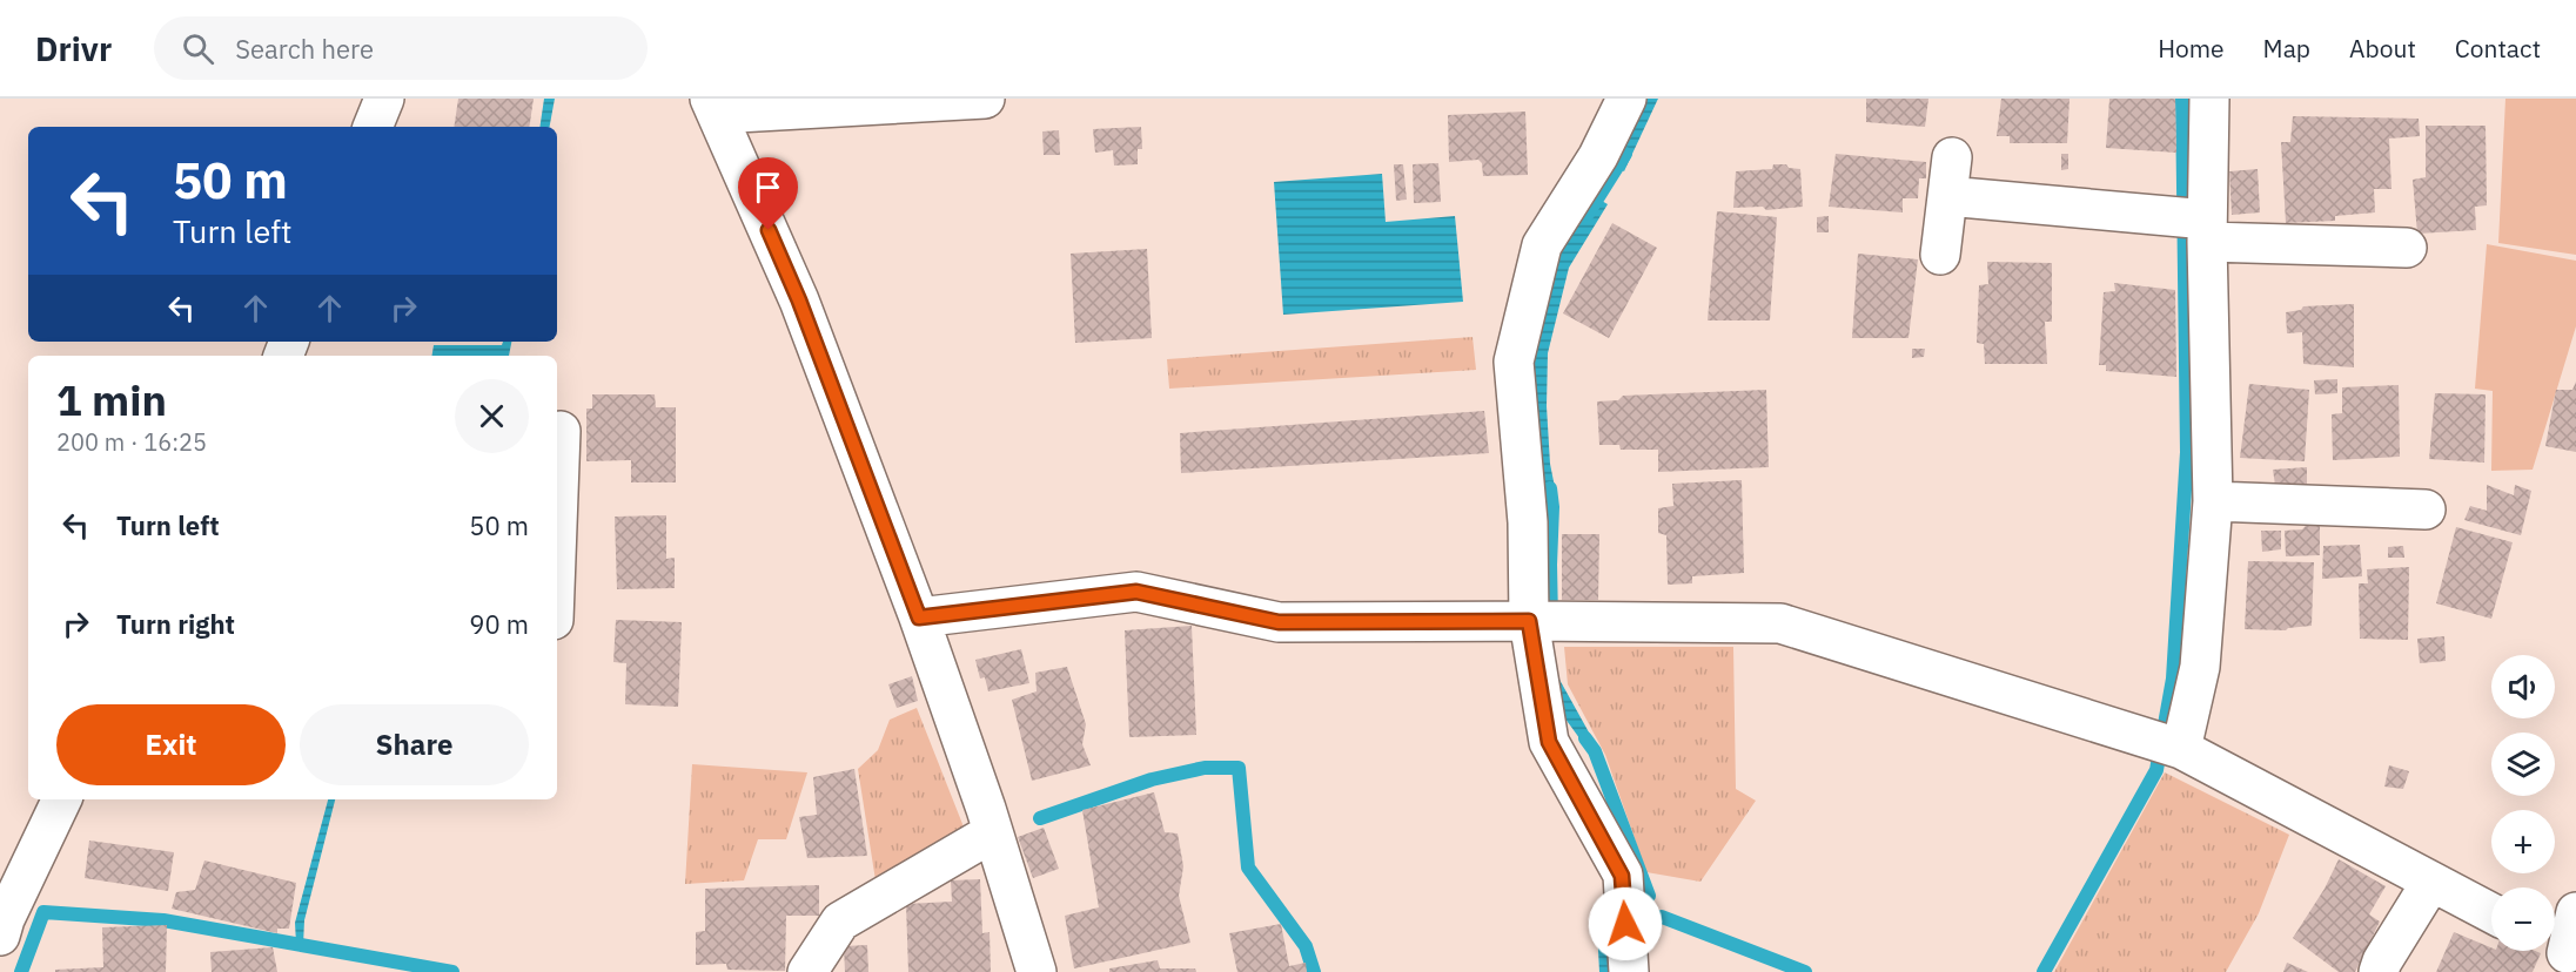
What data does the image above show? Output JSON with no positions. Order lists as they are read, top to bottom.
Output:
{
  "page": {
    "header": "Drivr",
    "search": "Search here",
    "nav": [
      "Home",
      "Map",
      "About",
      "Contact"
    ],
    "turn": ["50 m", "Turn left"],
    "heading": ["1 min", "200 m · 16:25"],
    "list": [
      {
        "name": "Turn left",
        "value": "50 m"
      },
      {
        "name": "Turn right",
        "value": "90 m"
      }
    ],
    "map_buttons": ["+", "−"],
    "buttons": ["Exit", "Share"]
  }
}
